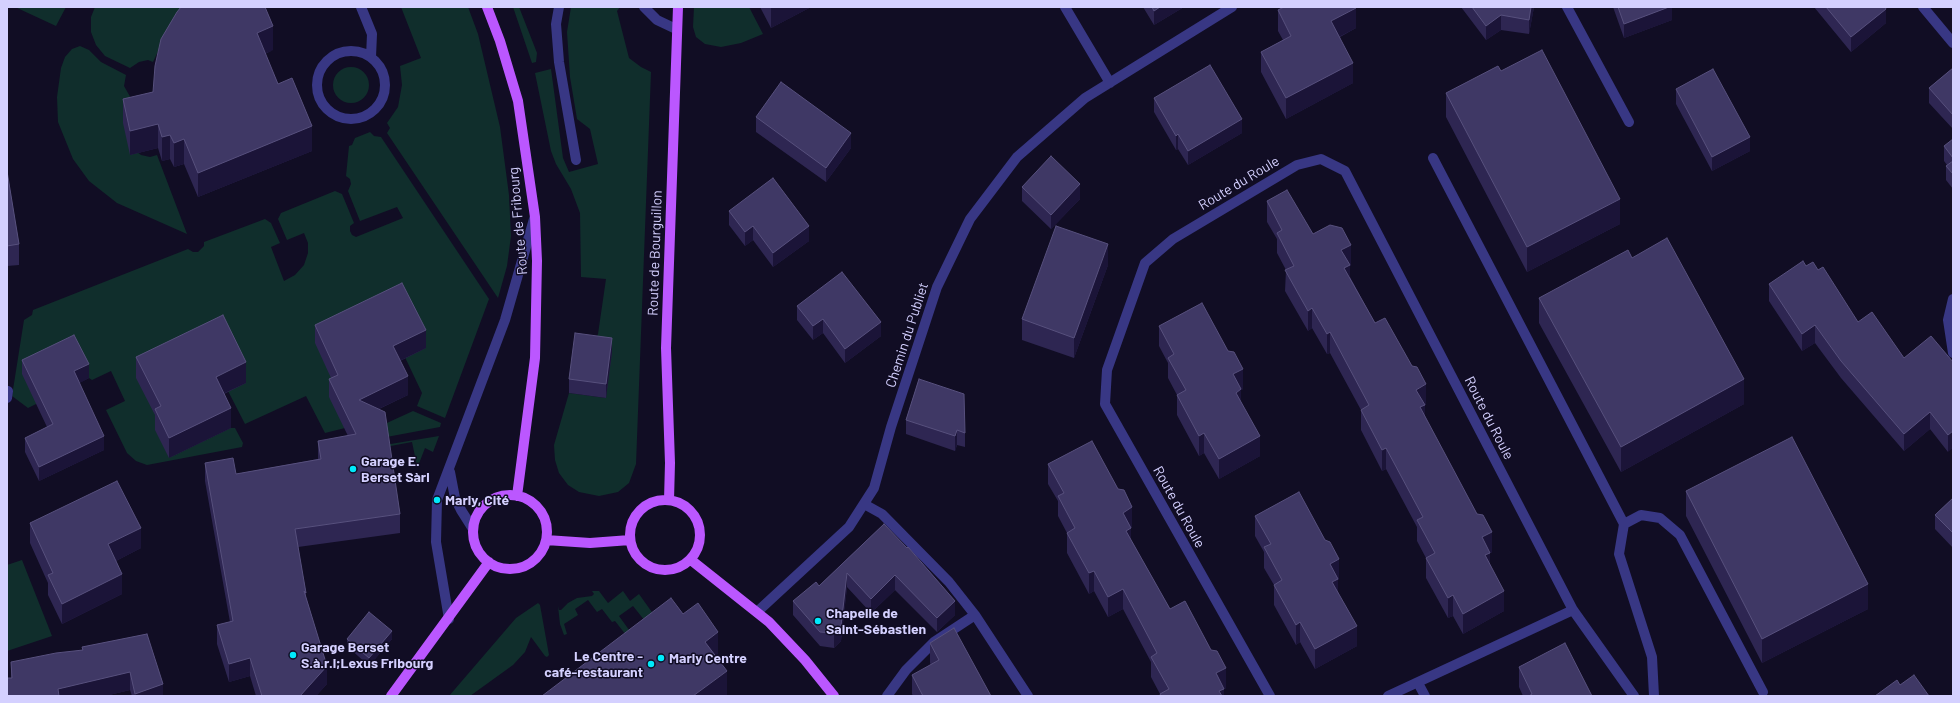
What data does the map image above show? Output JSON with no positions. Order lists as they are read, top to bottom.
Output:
{
  "streets": {
    "main road": ["Route de Fribourg", "Route de Bourguillon"],
    "street": ["Route du Roule", "Chemin du Publiet"]
  },
  "places": [
    "Garage E. Berset Sàrl",
    "Marly, Cité",
    "Chapelle de Saint-Sébastien",
    "Garage Berset S.à.r.l;Lexus Fribourg",
    "Marly Centre",
    "Le Centre - café-restaurant"
  ]
}
